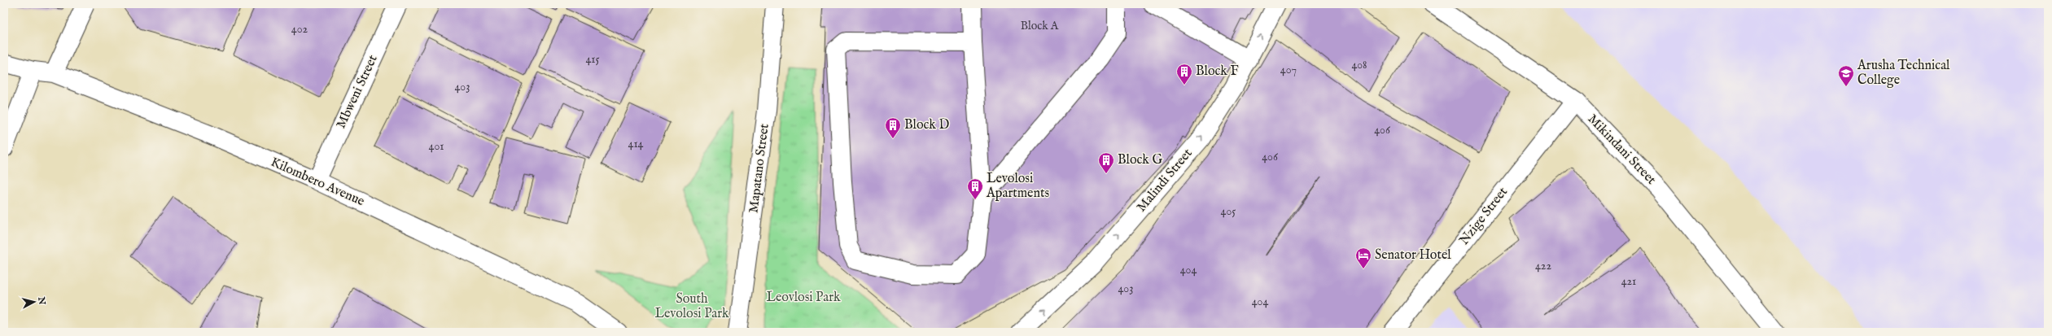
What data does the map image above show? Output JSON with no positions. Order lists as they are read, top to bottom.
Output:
{
  "streets": {
    "street": [
      "Mbweni Street",
      "Mikindani Street",
      "Mapatano Street",
      "Malindi Street",
      "Kilombero Avenue",
      "Nzige Street"
    ]
  },
  "crossings": [
    ["Mbweni Street", "Kilombero Avenue"],
    ["Mikindani Street", "Nzige Street"]
  ],
  "parks": ["Leovlosi Park", "South Levolosi Park"],
  "places": {
    "building": [
      "Block F",
      "Block D",
      "Block G",
      "Levolosi Apartments"
    ],
    "school or university": ["Arusha Technical College"],
    "hotel": ["Senator Hotel"]
  },
  "house_numbers": [
    "Block A",
    "402",
    "415",
    "408",
    "407",
    "403",
    "406",
    "414",
    "401",
    "406",
    "405",
    "422",
    "404",
    "421",
    "403",
    "404"
  ],
  "north": "right"
}
